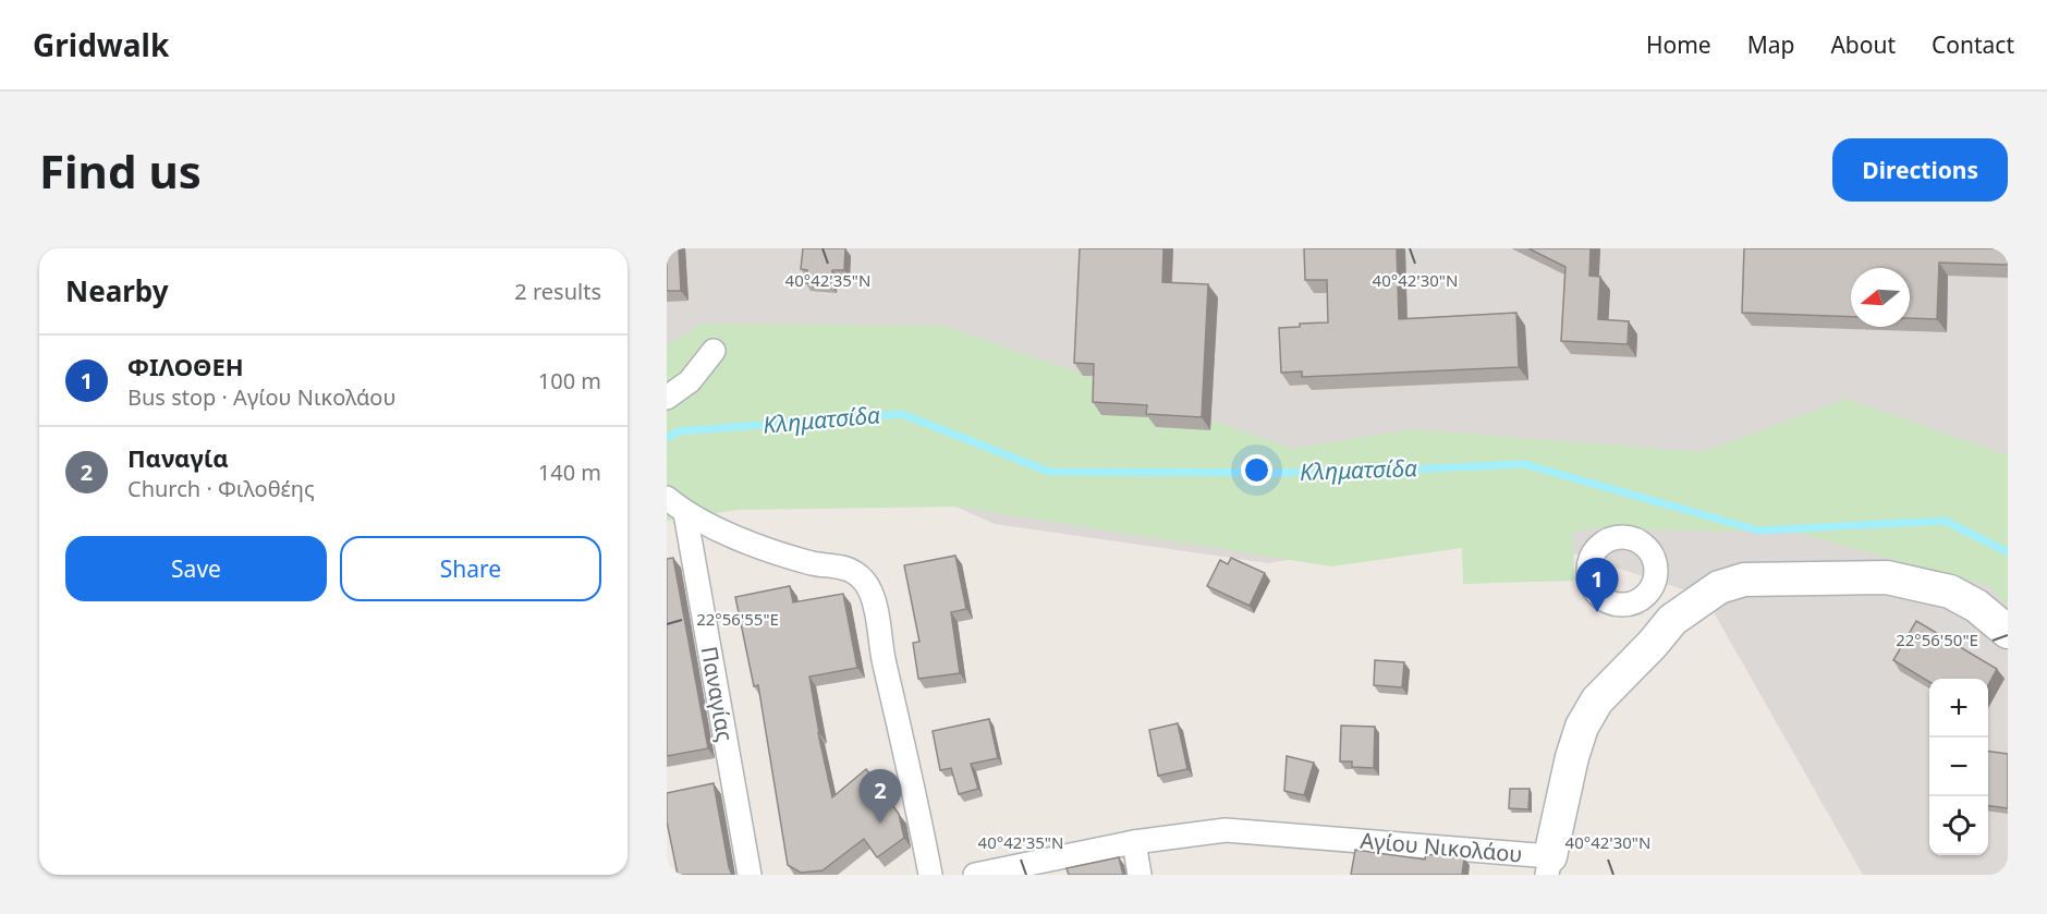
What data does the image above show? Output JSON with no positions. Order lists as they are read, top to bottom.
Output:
{
  "streets": {
    "street": ["Παναγίας", "Αγίου Νικολάου"]
  },
  "water": ["Κληματσίδα"],
  "north": "left",
  "page": {
    "header": "Gridwalk",
    "nav": [
      "Home",
      "Map",
      "About",
      "Contact"
    ],
    "buttons": [
      "Directions",
      ["Save", "Share"]
    ],
    "title": "Find us",
    "heading": ["Nearby", "2 results"],
    "list": [
      {
        "mark": "1",
        "name": "ΦΙΛΟΘΕΗ",
        "note": "Bus stop · Αγίου Νικολάου",
        "value": "100 m"
      },
      {
        "mark": "2",
        "name": "Παναγία",
        "note": "Church · Φιλοθέης",
        "value": "140 m"
      }
    ],
    "pins": ["1", "2"],
    "map_buttons": ["+", "−"]
  },
  "coordinates": [
    "40°42'35\"N",
    "40°42'30\"N",
    "22°56'55\"E",
    "22°56'50\"E"
  ]
}
